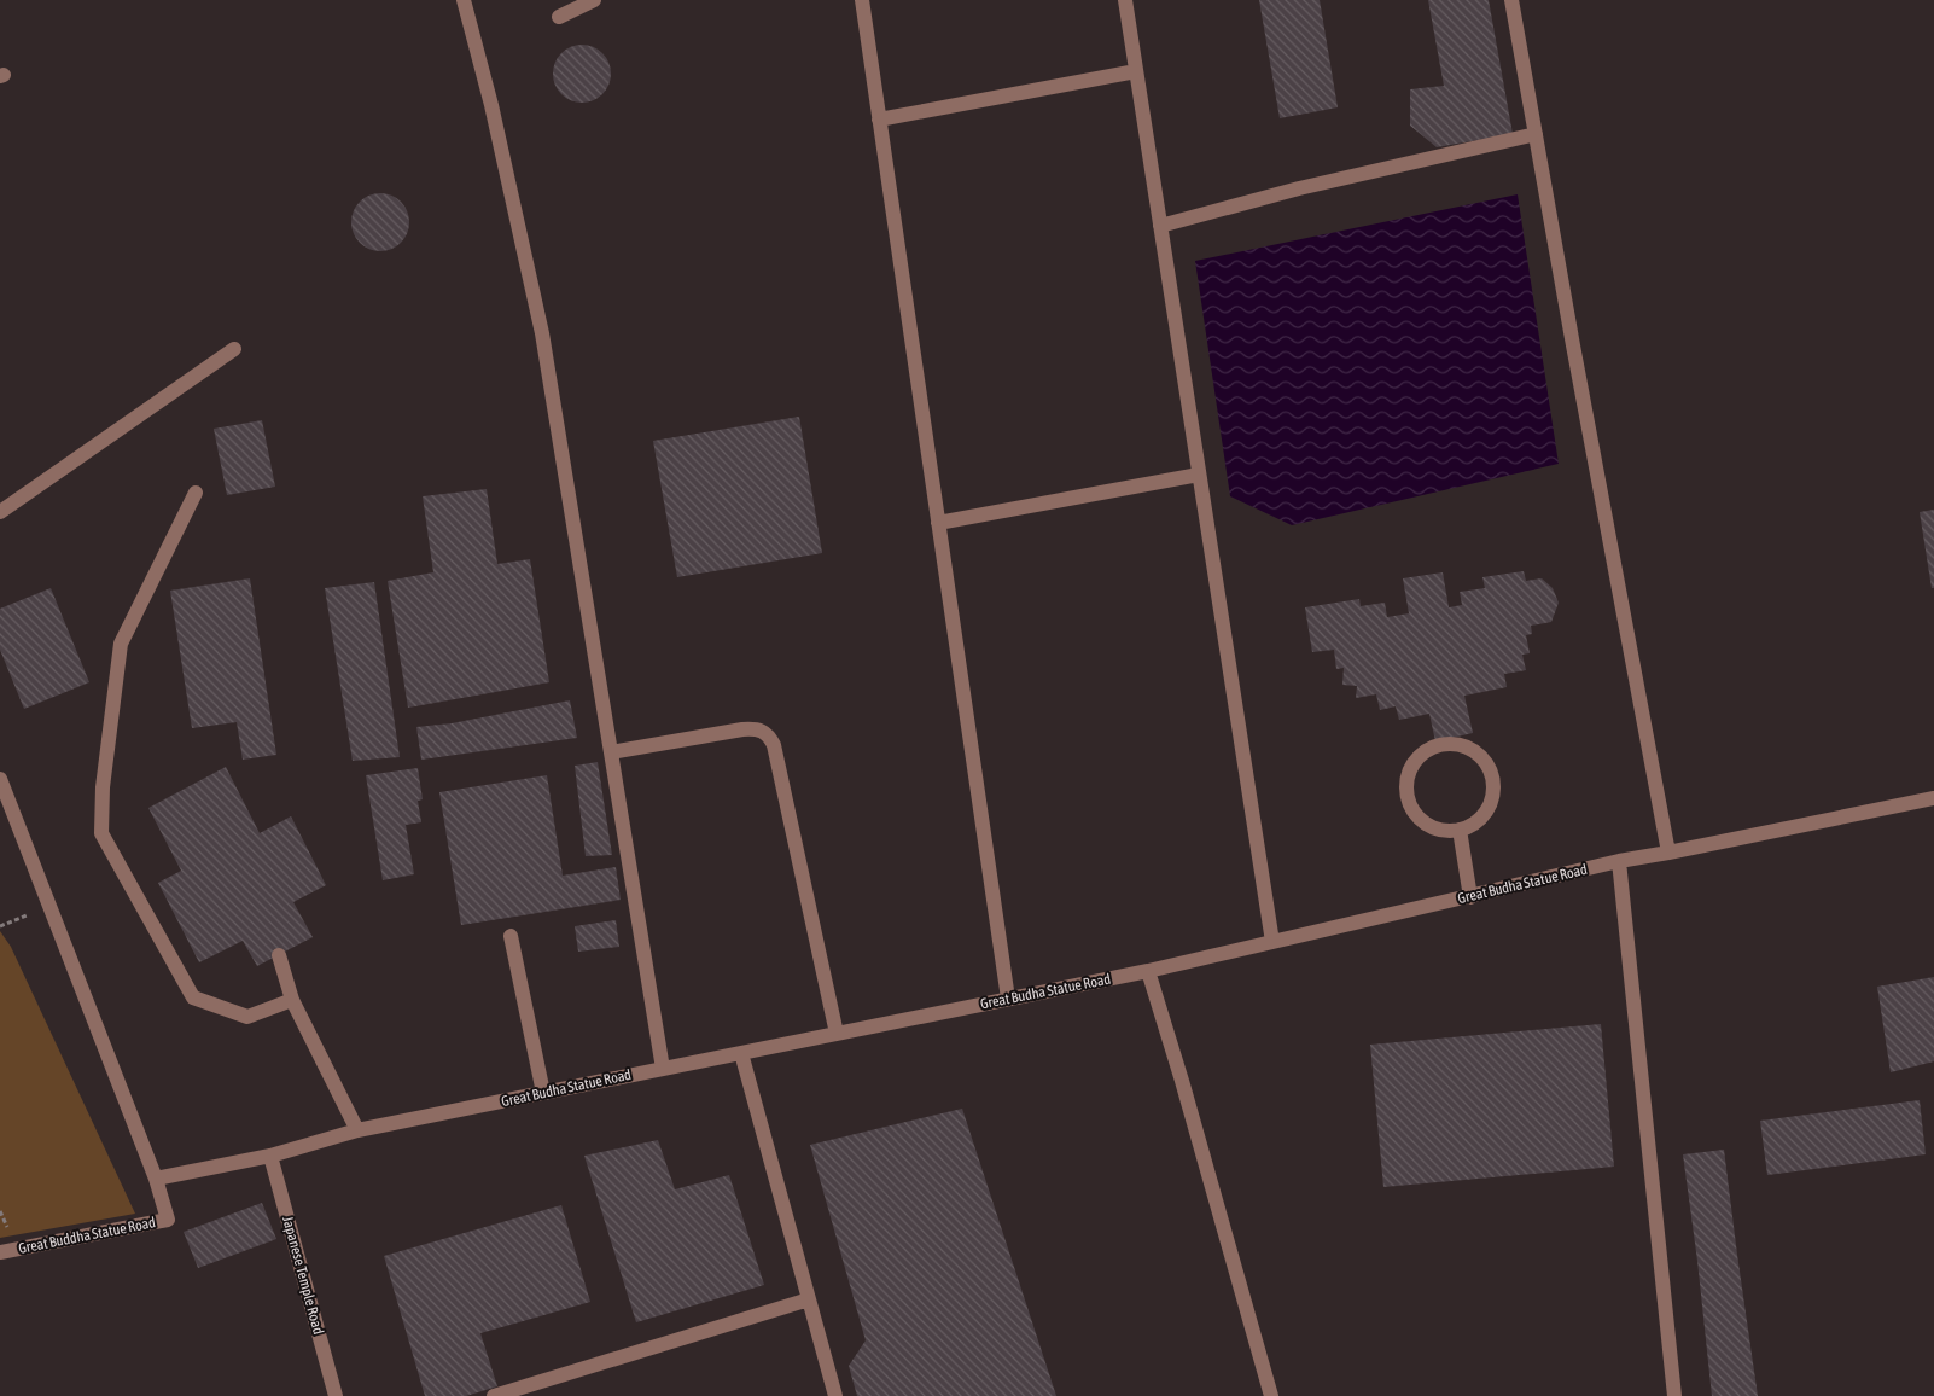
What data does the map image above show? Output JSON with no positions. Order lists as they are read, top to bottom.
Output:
{
  "streets": {
    "street": ["Great Budha Statue Road", "Great Buddha Statue Road", "Japanese Temple Road"]
  },
  "crossings": [
    ["Great Budha Statue Road", "Great Buddha Statue Road"],
    ["Great Budha Statue Road", "Japanese Temple Road"]
  ]
}
